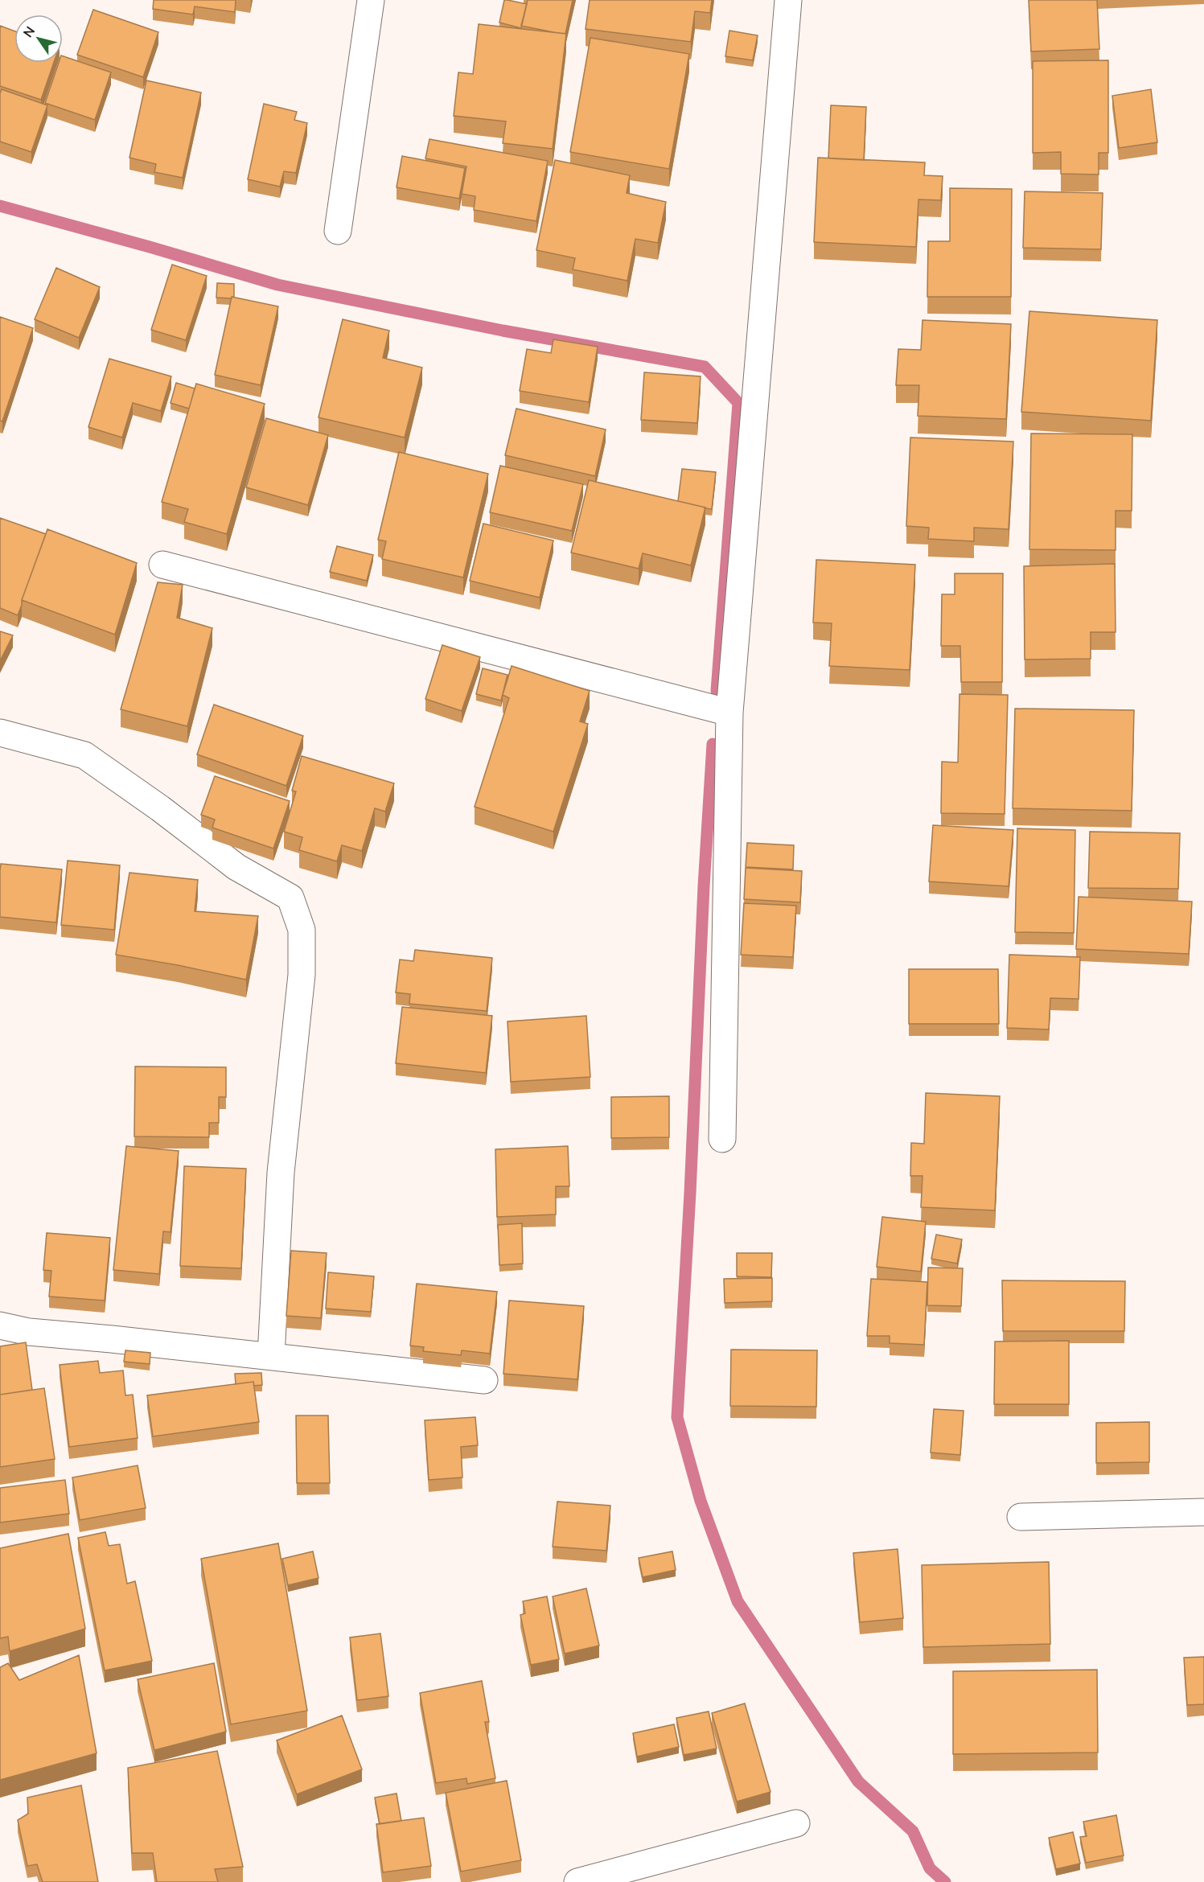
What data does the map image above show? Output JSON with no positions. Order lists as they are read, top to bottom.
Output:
{
  "north": "top left"
}
